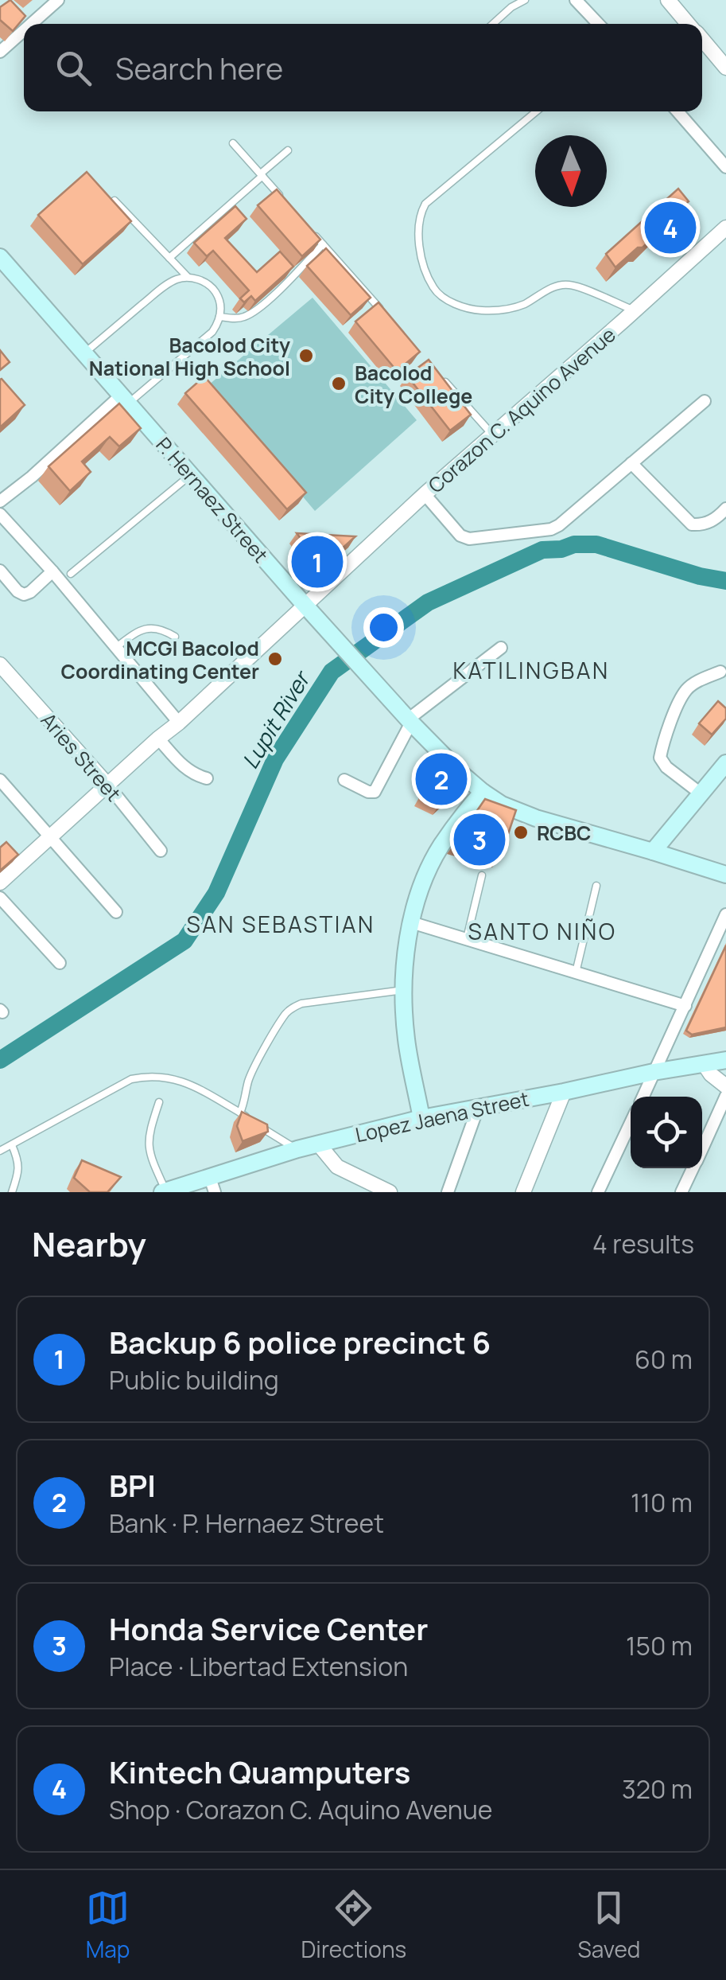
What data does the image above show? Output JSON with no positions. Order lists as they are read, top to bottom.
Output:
{
  "streets": {
    "main road": ["P. Hernaez Street", "Lopez Jaena Street"],
    "street": ["Corazon C. Aquino Avenue", "Aries Street"]
  },
  "crossings": [
    ["Corazon C. Aquino Avenue", "P. Hernaez Street"],
    ["Corazon C. Aquino Avenue", "Aries Street"]
  ],
  "districts": ["KATILINGBAN", "SAN SEBASTIAN", "SANTO NIÑO"],
  "water": ["Lupit River"],
  "places": [
    "Bacolod City National High School",
    "Bacolod City College",
    "MCGI Bacolod Coordinating Center",
    "RCBC"
  ],
  "north": "bottom",
  "page": {
    "search": "Search here",
    "pins": [
      "4",
      "1",
      "2",
      "3"
    ],
    "heading": ["Nearby", "4 results"],
    "list": [
      {
        "mark": "1",
        "name": "Backup 6 police precinct 6",
        "note": "Public building",
        "value": "60 m"
      },
      {
        "mark": "2",
        "name": "BPI",
        "note": "Bank · P. Hernaez Street",
        "value": "110 m"
      },
      {
        "mark": "3",
        "name": "Honda Service Center",
        "note": "Place · Libertad Extension",
        "value": "150 m"
      },
      {
        "mark": "4",
        "name": "Kintech Quamputers",
        "note": "Shop · Corazon C. Aquino Avenue",
        "value": "320 m"
      }
    ],
    "nav": ["Map", "Directions", "Saved"]
  }
}
